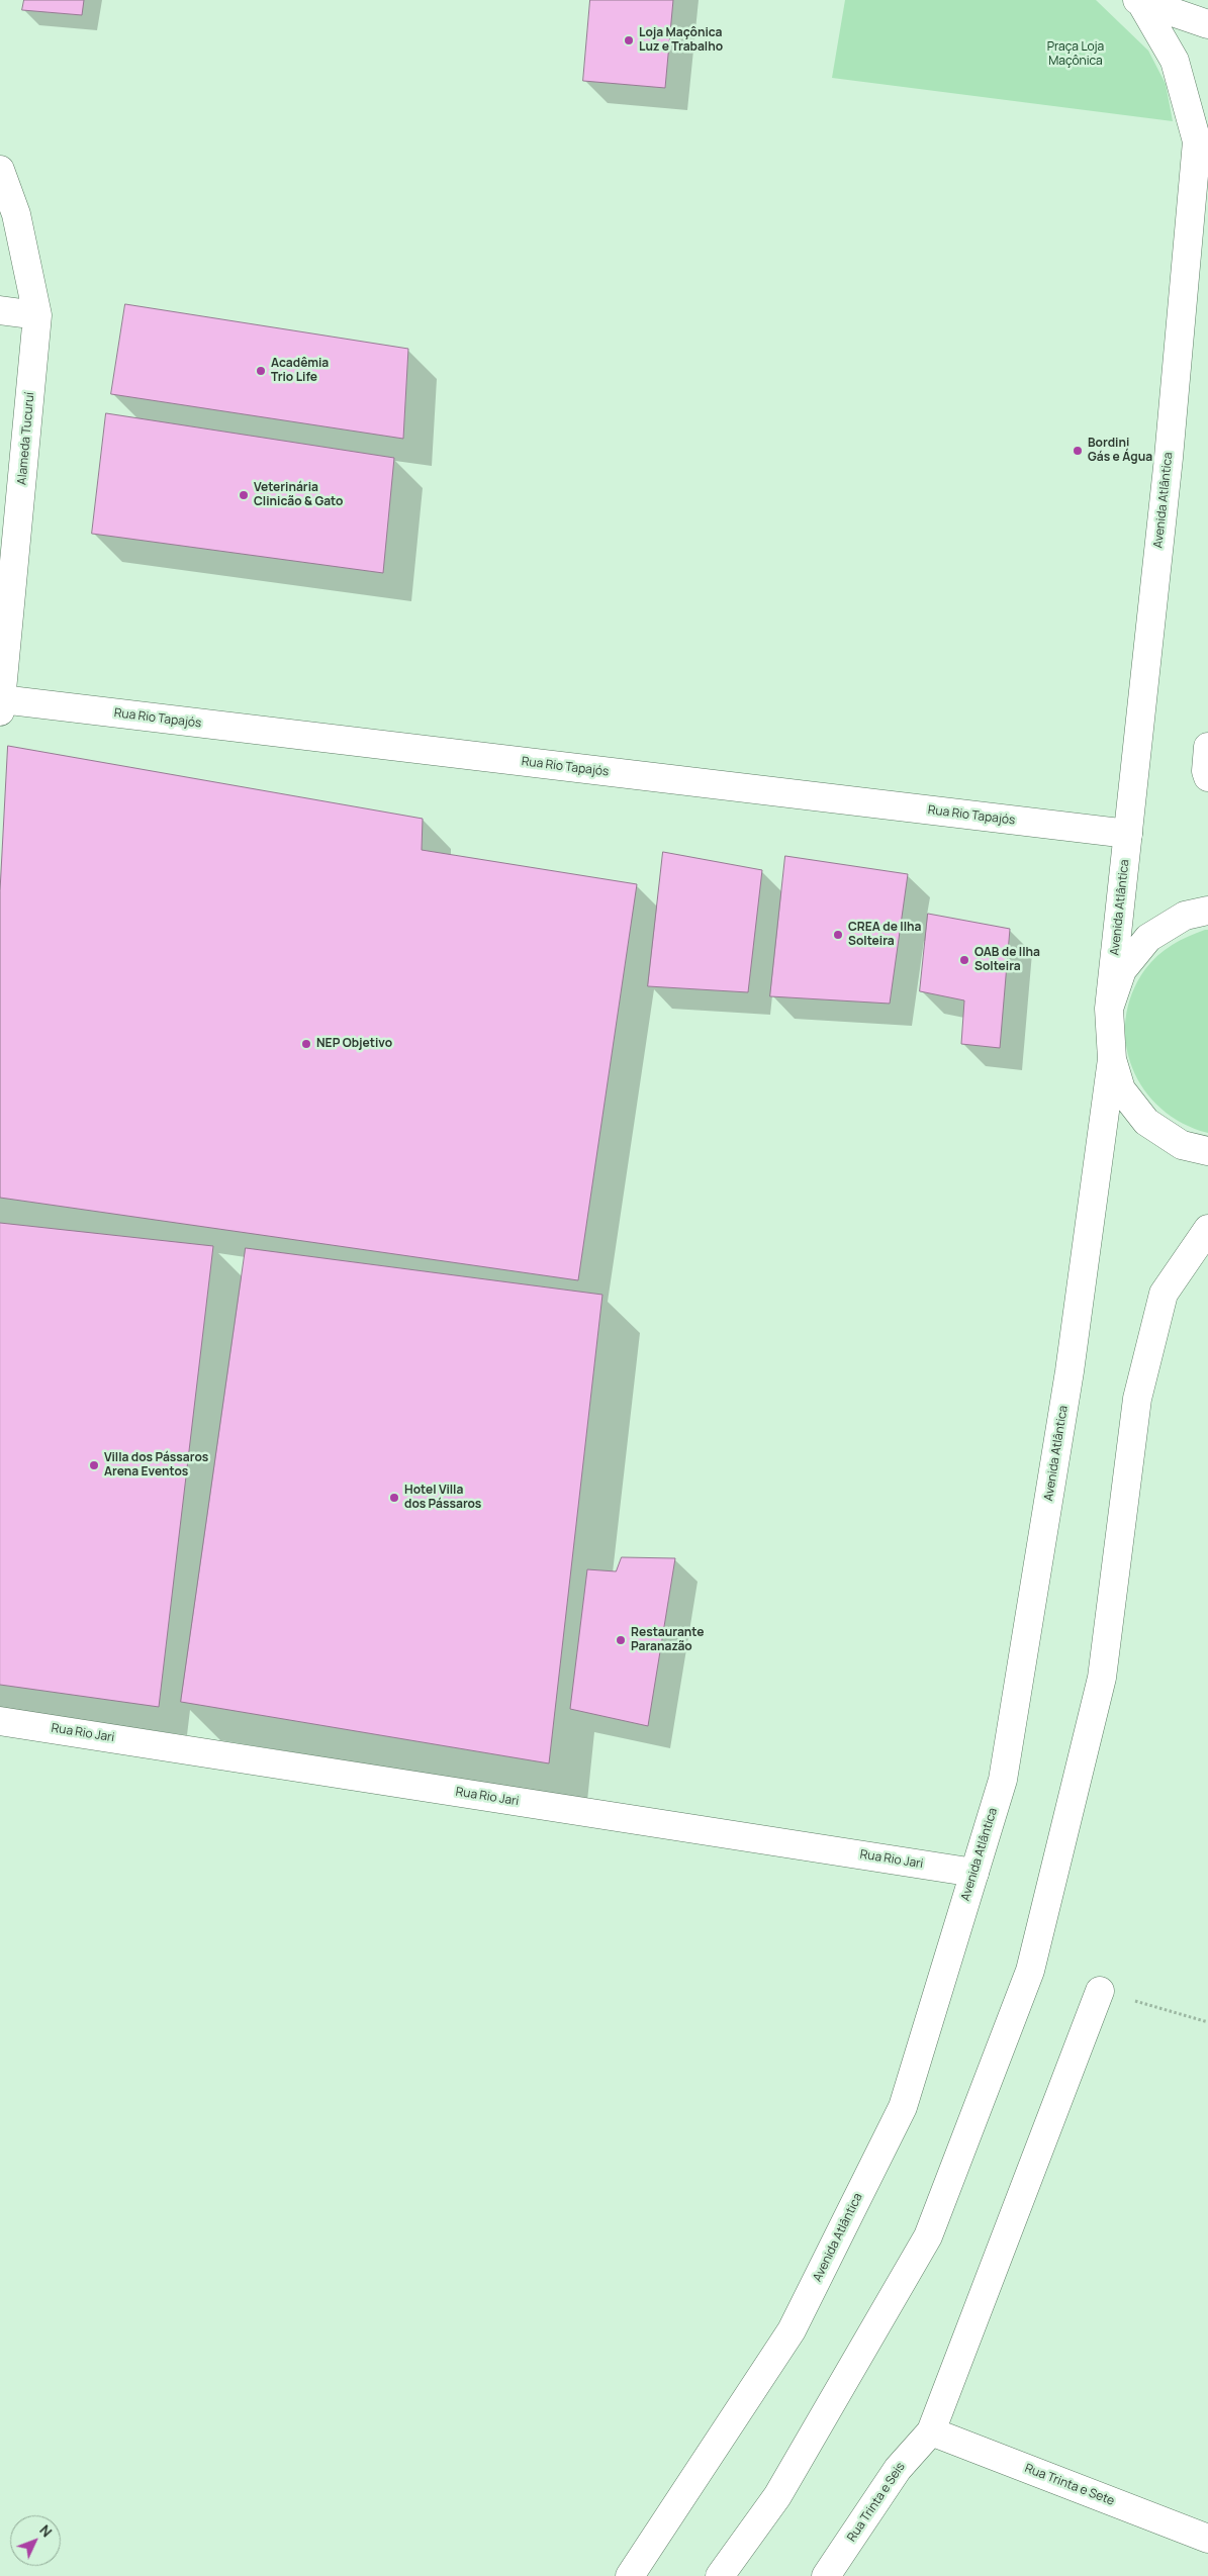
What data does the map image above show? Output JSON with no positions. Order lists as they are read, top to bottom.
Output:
{
  "streets": {
    "main road": [
      "Alameda Tucuruí",
      "Avenida Atlântica",
      "Rua Rio Tapajós",
      "Rua Rio Jari",
      "Rua Trinta e Sete",
      "Rua Trinta e Seis"
    ]
  },
  "crossings": [
    ["Alameda Tucuruí", "Rua Rio Tapajós"],
    ["Avenida Atlântica", "Rua Rio Tapajós"],
    ["Avenida Atlântica", "Rua Rio Jari"],
    ["Rua Trinta e Sete", "Rua Trinta e Seis"]
  ],
  "parks": ["Praça Loja Maçônica"],
  "places": [
    "Loja Maçônica Luz e Trabalho",
    "Acadêmia Trio Life",
    "Bordini Gás e Água",
    "Veterinária Clinicão & Gato",
    "CREA de Ilha Solteira",
    "OAB de Ilha Solteira",
    "NEP Objetivo",
    "Villa dos Pássaros Arena Eventos",
    "Hotel Villa dos Pássaros",
    "Restaurante Paranazão"
  ],
  "north": "top right"
}
